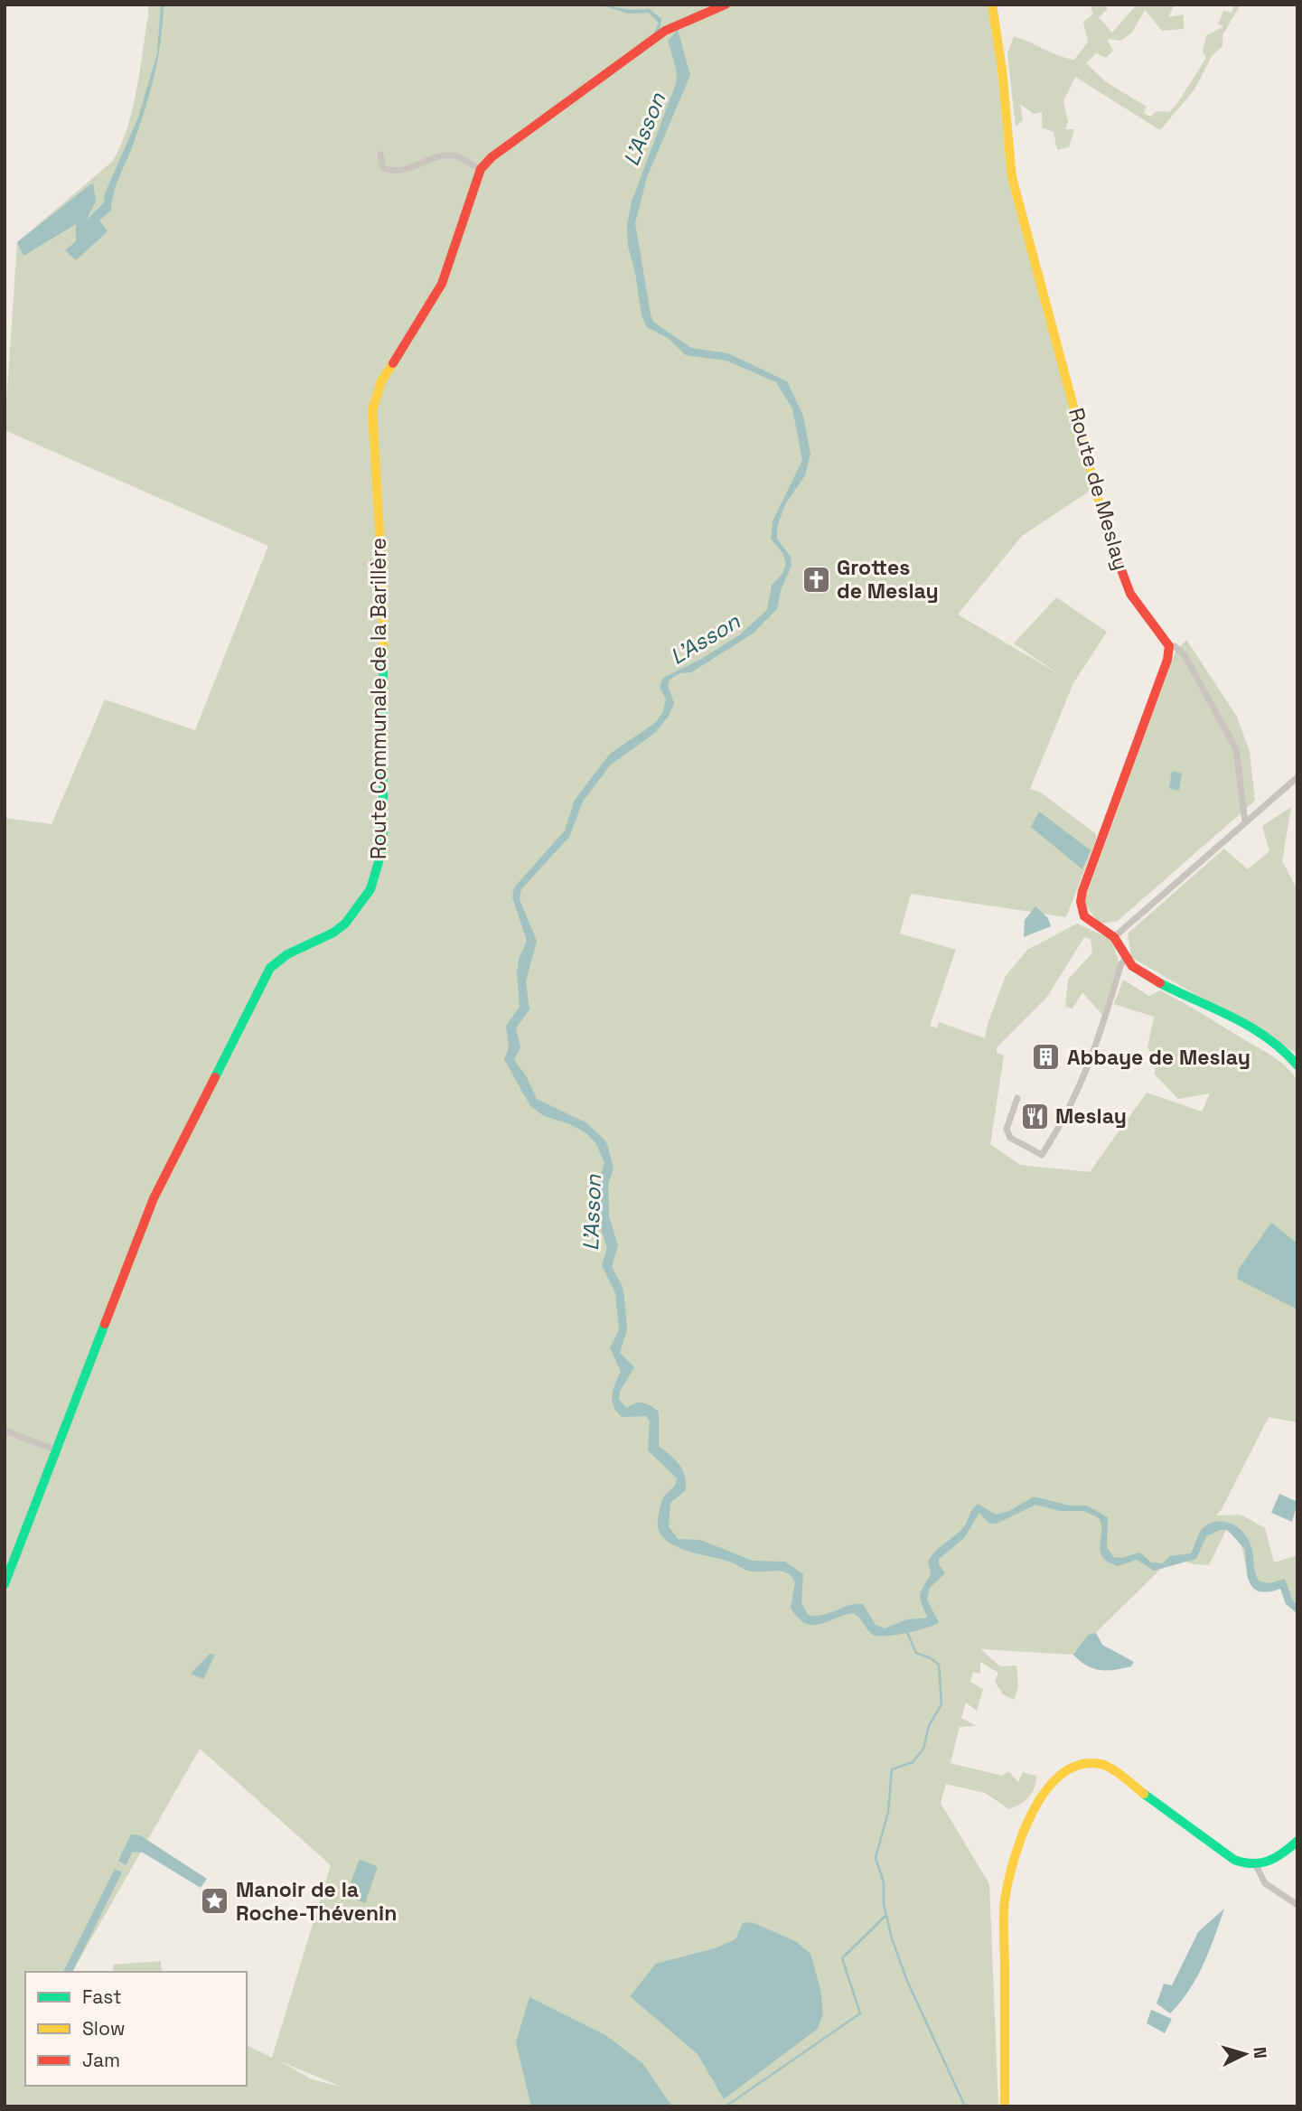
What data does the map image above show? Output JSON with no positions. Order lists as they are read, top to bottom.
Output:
{
  "streets": {
    "street": ["Route de Meslay", "Route Communale de la Barillère"]
  },
  "water": ["L'Asson"],
  "places": {
    "church": ["Grottes de Meslay"],
    "building": ["Abbaye de Meslay"],
    "restaurant": ["Meslay"],
    "place": ["Manoir de la Roche-Thévenin"]
  },
  "legend": ["Fast", "Slow", "Jam"],
  "north": "right"
}
